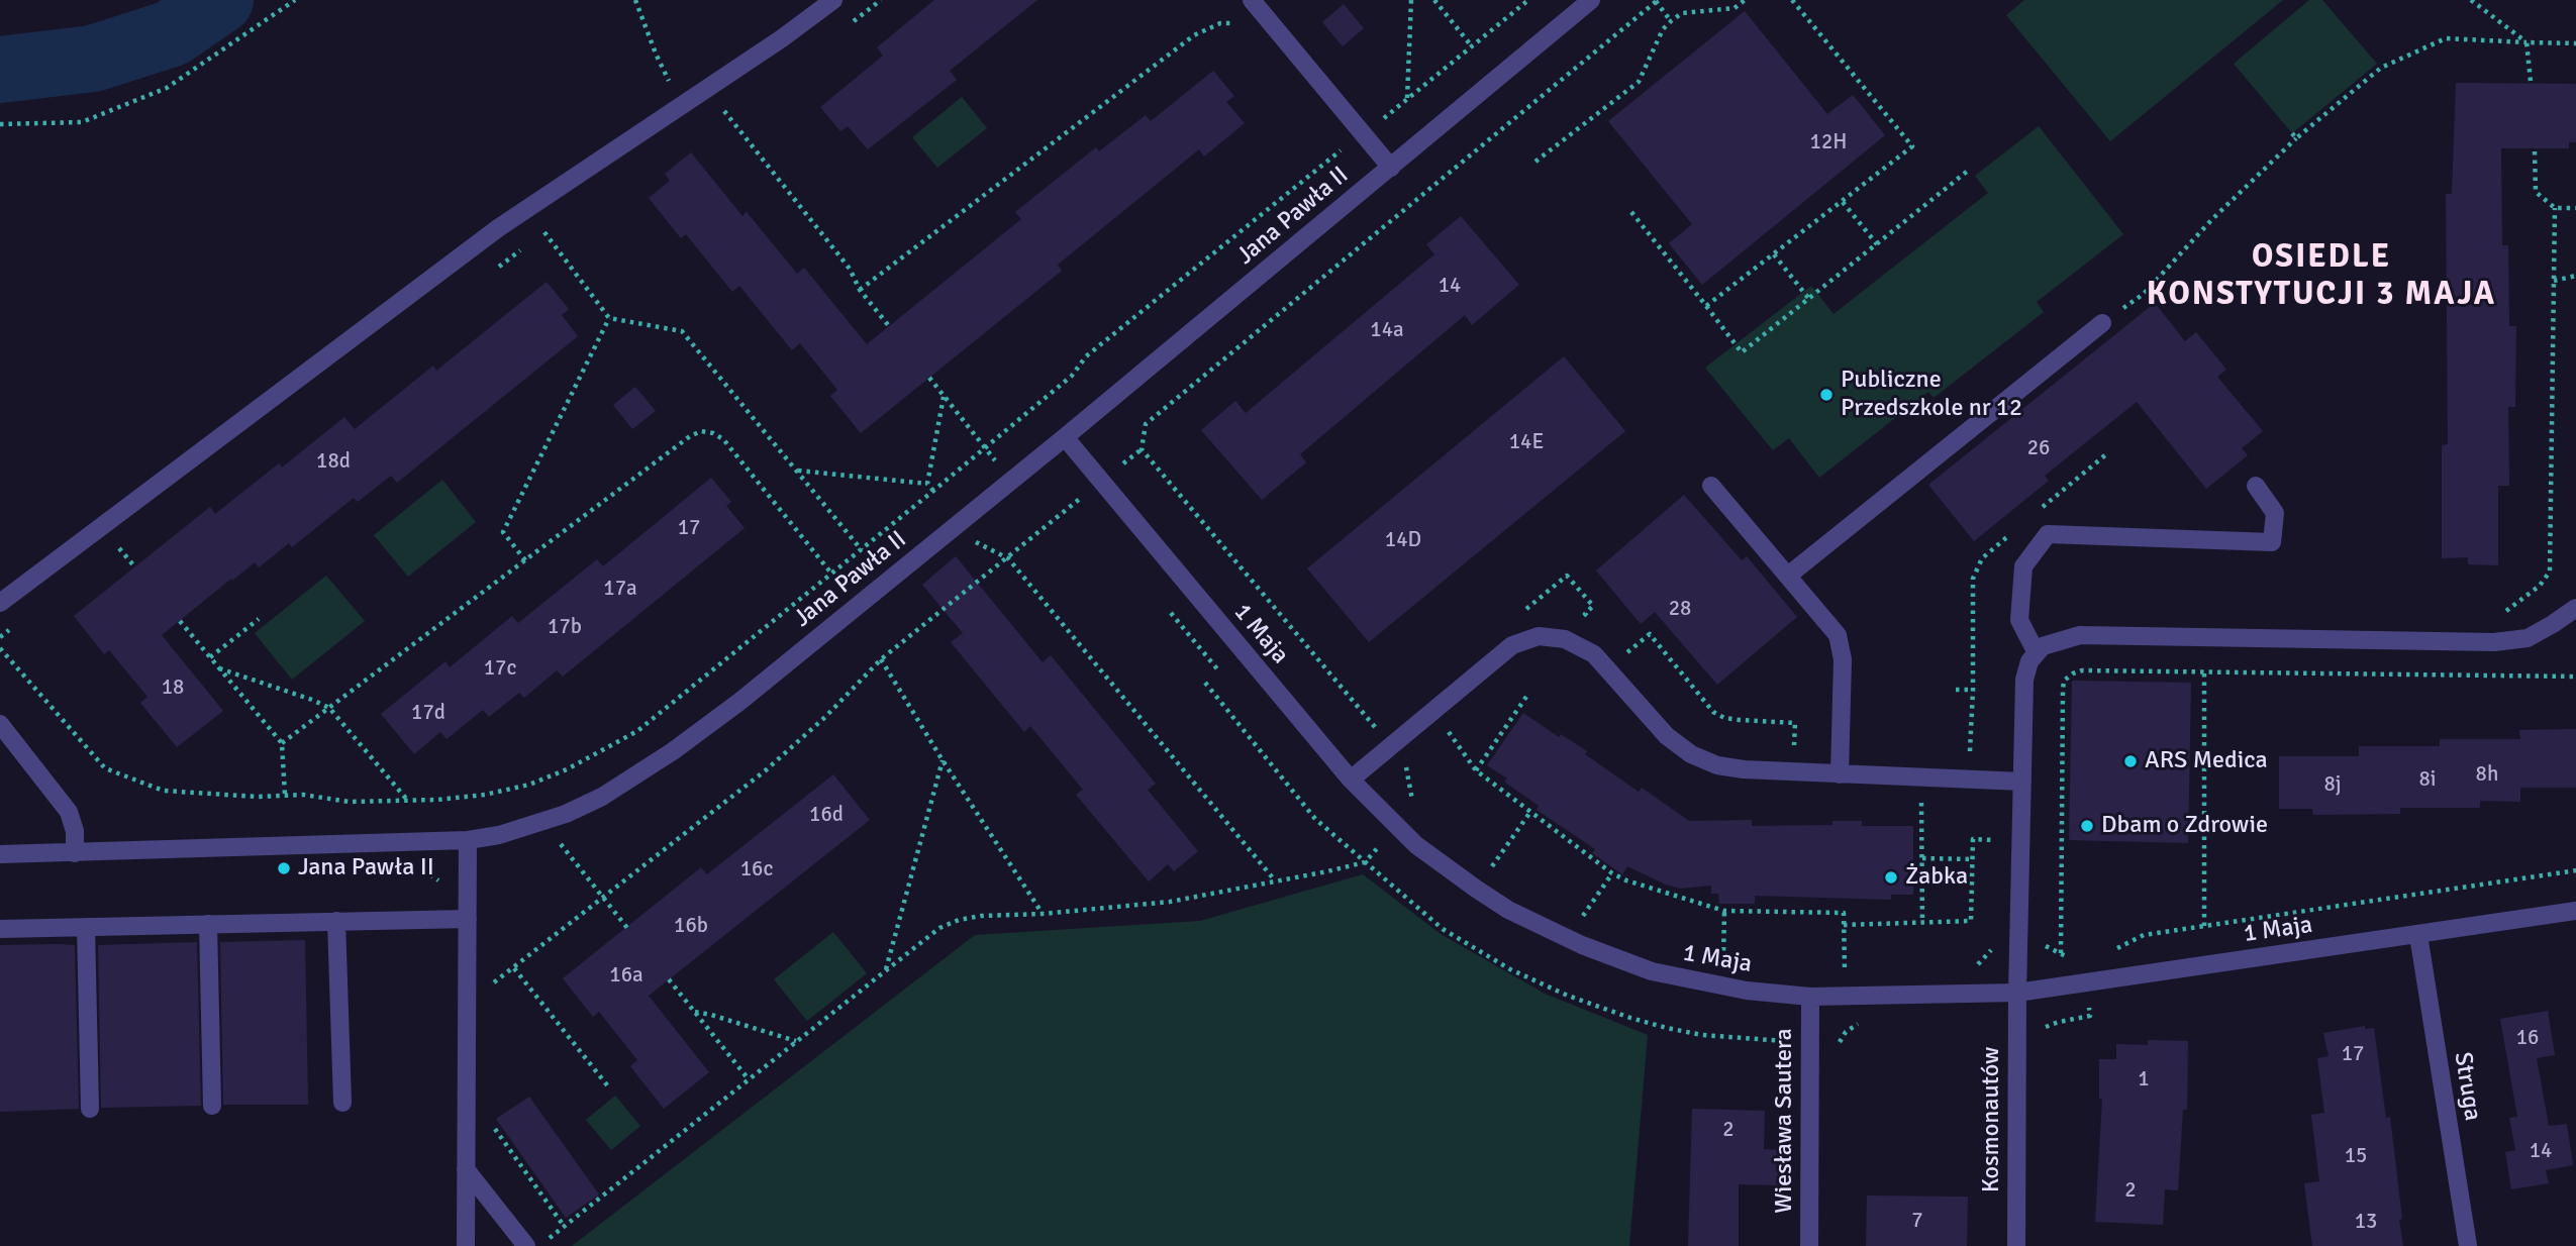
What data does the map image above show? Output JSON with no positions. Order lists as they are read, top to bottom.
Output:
{
  "streets": {
    "street": [
      "Jana Pawła II",
      "1 Maja",
      "Struga",
      "Kosmonautów",
      "Wiesława Sautera"
    ]
  },
  "crossings": [
    ["Jana Pawła II", "1 Maja"],
    ["1 Maja", "Struga"],
    ["1 Maja", "Kosmonautów"],
    ["1 Maja", "Wiesława Sautera"]
  ],
  "districts": ["OSIEDLE KONSTYTUCJI 3 MAJA"],
  "places": [
    "Publiczne Przedszkole nr 12",
    "ARS Medica",
    "Dbam o Zdrowie",
    "Jana Pawła II",
    "Żabka"
  ],
  "house_numbers": [
    "12H",
    "14",
    "14a",
    "14E",
    "26",
    "18d",
    "17",
    "14D",
    "17a",
    "28",
    "17b",
    "17c",
    "18",
    "17d",
    "8h",
    "8i",
    "8j",
    "16d",
    "16c",
    "16b",
    "16a",
    "16",
    "17",
    "1",
    "2",
    "14",
    "15",
    "2",
    "7",
    "13"
  ]
}
